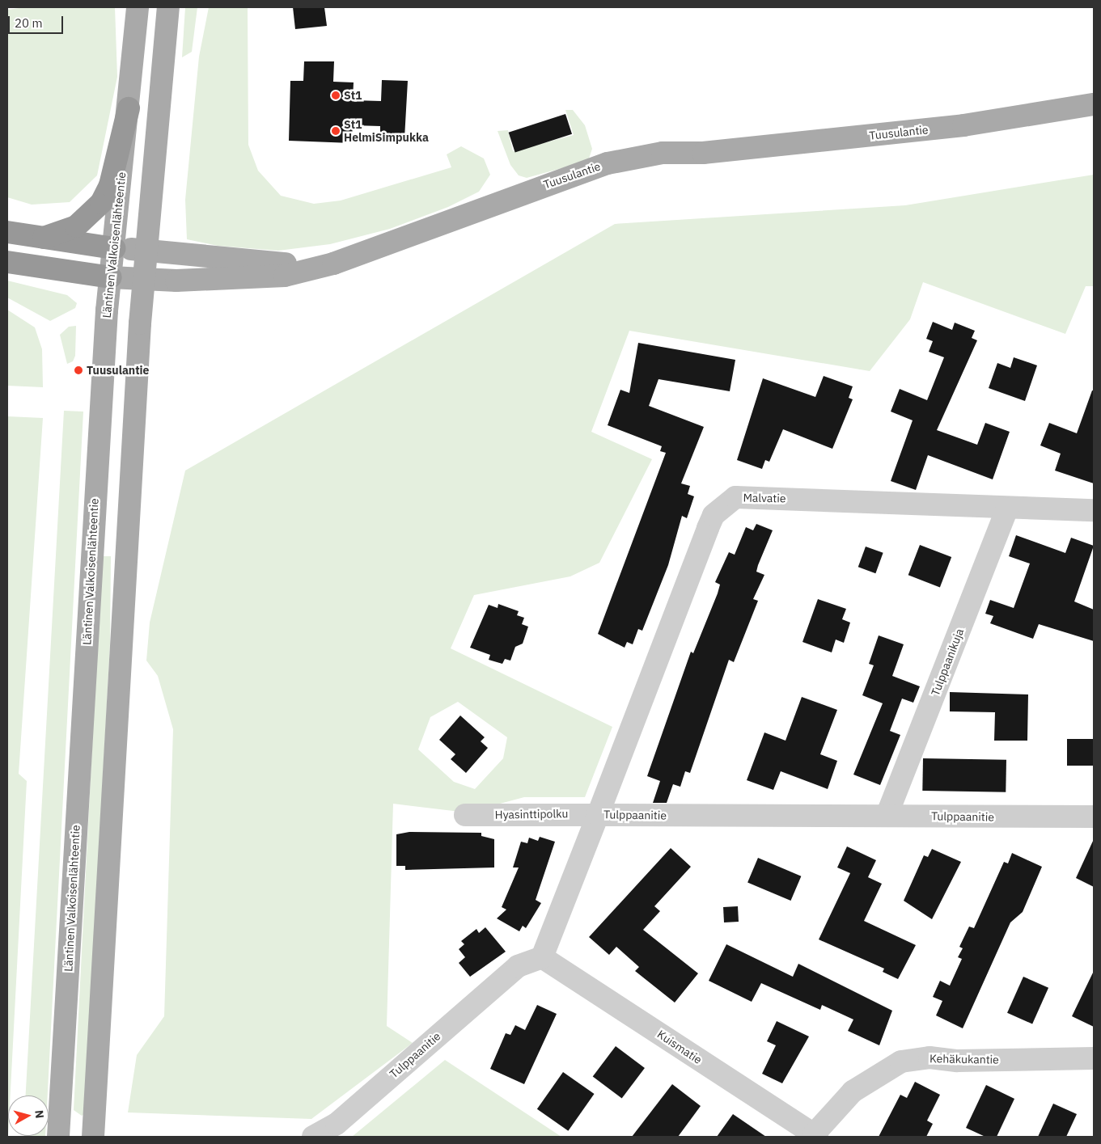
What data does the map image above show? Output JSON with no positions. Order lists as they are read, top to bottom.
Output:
{
  "streets": {
    "main road": ["Tuusulantie", "Läntinen Valkoisenlähteentie"],
    "street": [
      "Malvatie",
      "Tulppaanikuja",
      "Hyasinttipolku",
      "Tulppaanitie",
      "Kuismatie",
      "Kehäkukantie"
    ]
  },
  "crossings": [
    ["Tuusulantie", "Läntinen Valkoisenlähteentie"],
    ["Malvatie", "Tulppaanikuja"],
    ["Malvatie", "Hyasinttipolku"],
    ["Malvatie", "Tulppaanitie"],
    ["Tulppaanikuja", "Tulppaanitie"],
    ["Hyasinttipolku", "Tulppaanitie"],
    ["Tulppaanitie", "Kuismatie"],
    ["Kuismatie", "Kehäkukantie"]
  ],
  "places": ["St1", "St1 HelmiSimpukka", "Tuusulantie"],
  "scale_bar": "20 m",
  "north": "right"
}
